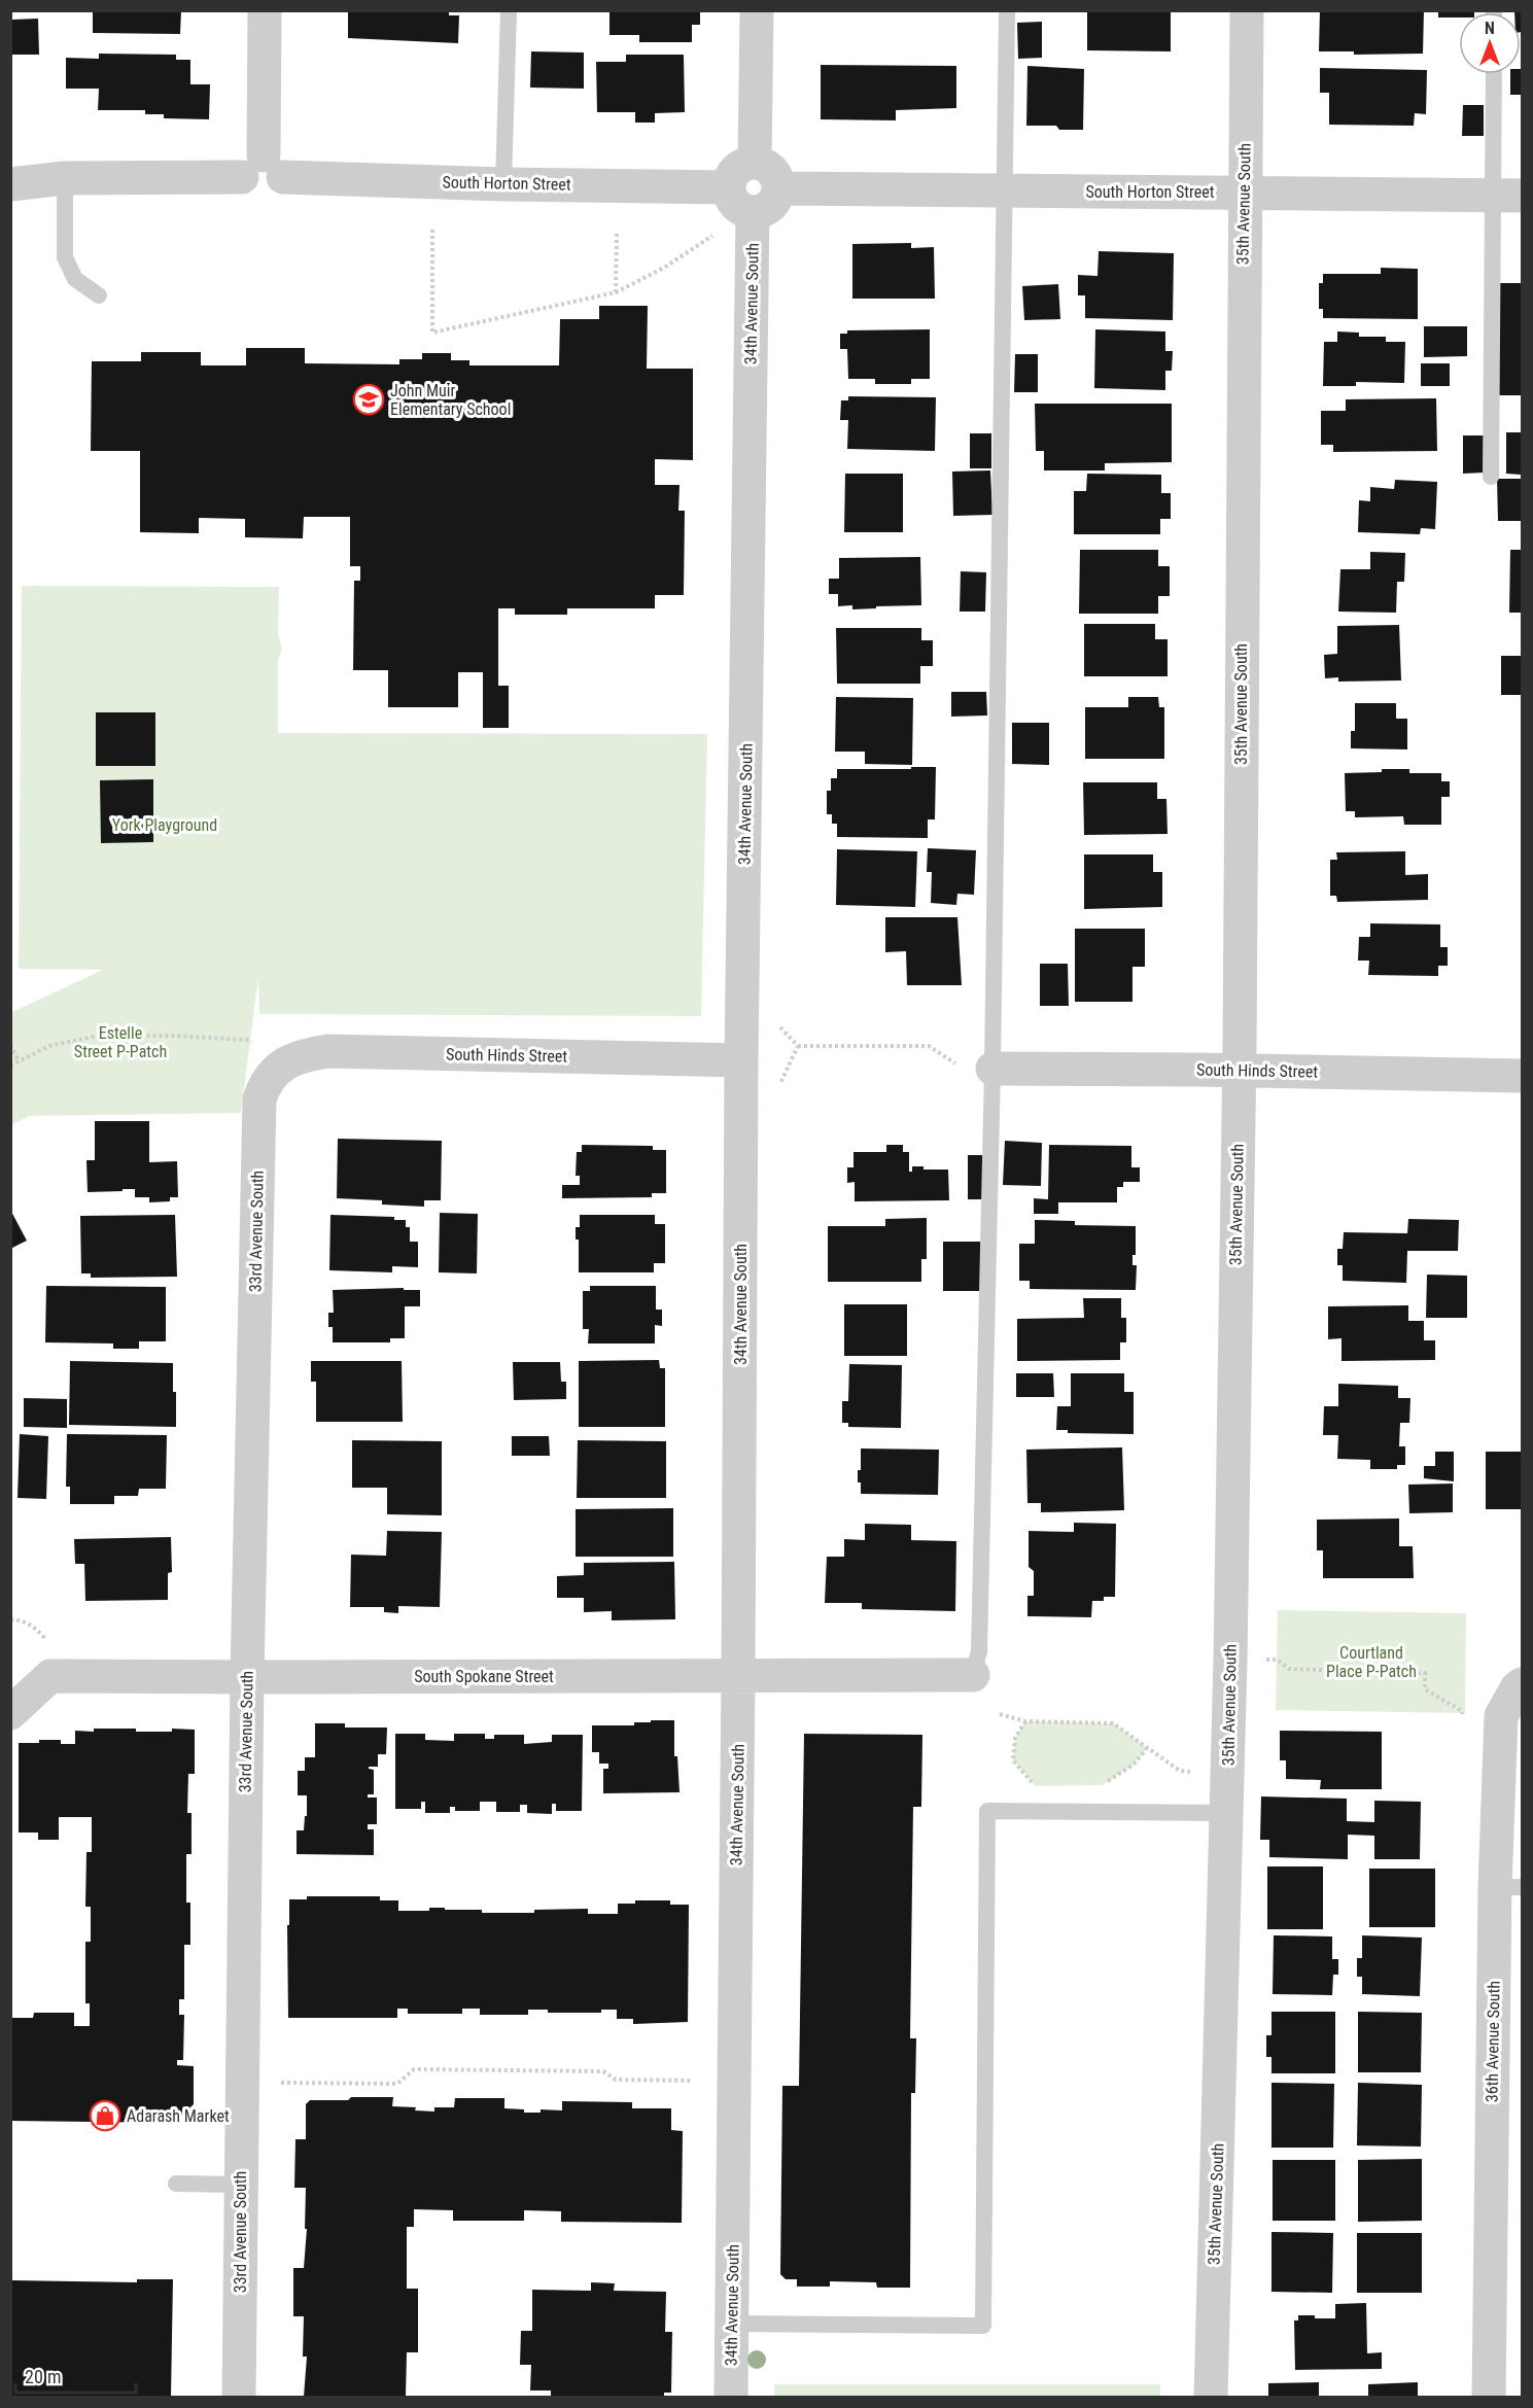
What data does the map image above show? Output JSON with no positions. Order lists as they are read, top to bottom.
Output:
{
  "streets": {
    "street": [
      "South Horton Street",
      "35th Avenue South",
      "34th Avenue South",
      "South Hinds Street",
      "33rd Avenue South",
      "South Spokane Street",
      "36th Avenue South"
    ]
  },
  "crossings": [
    ["South Horton Street", "35th Avenue South"],
    ["South Horton Street", "34th Avenue South"],
    ["35th Avenue South", "South Hinds Street"],
    ["34th Avenue South", "South Hinds Street"],
    ["34th Avenue South", "South Spokane Street"],
    ["South Hinds Street", "33rd Avenue South"],
    ["33rd Avenue South", "South Spokane Street"]
  ],
  "parks": ["York Playground", "Estelle Street P-Patch", "Courtland Place P-Patch"],
  "places": {
    "school or university": ["John Muir Elementary School"],
    "shop": ["Adarash Market"]
  },
  "scale_bar": "20 m",
  "north": "top"
}
